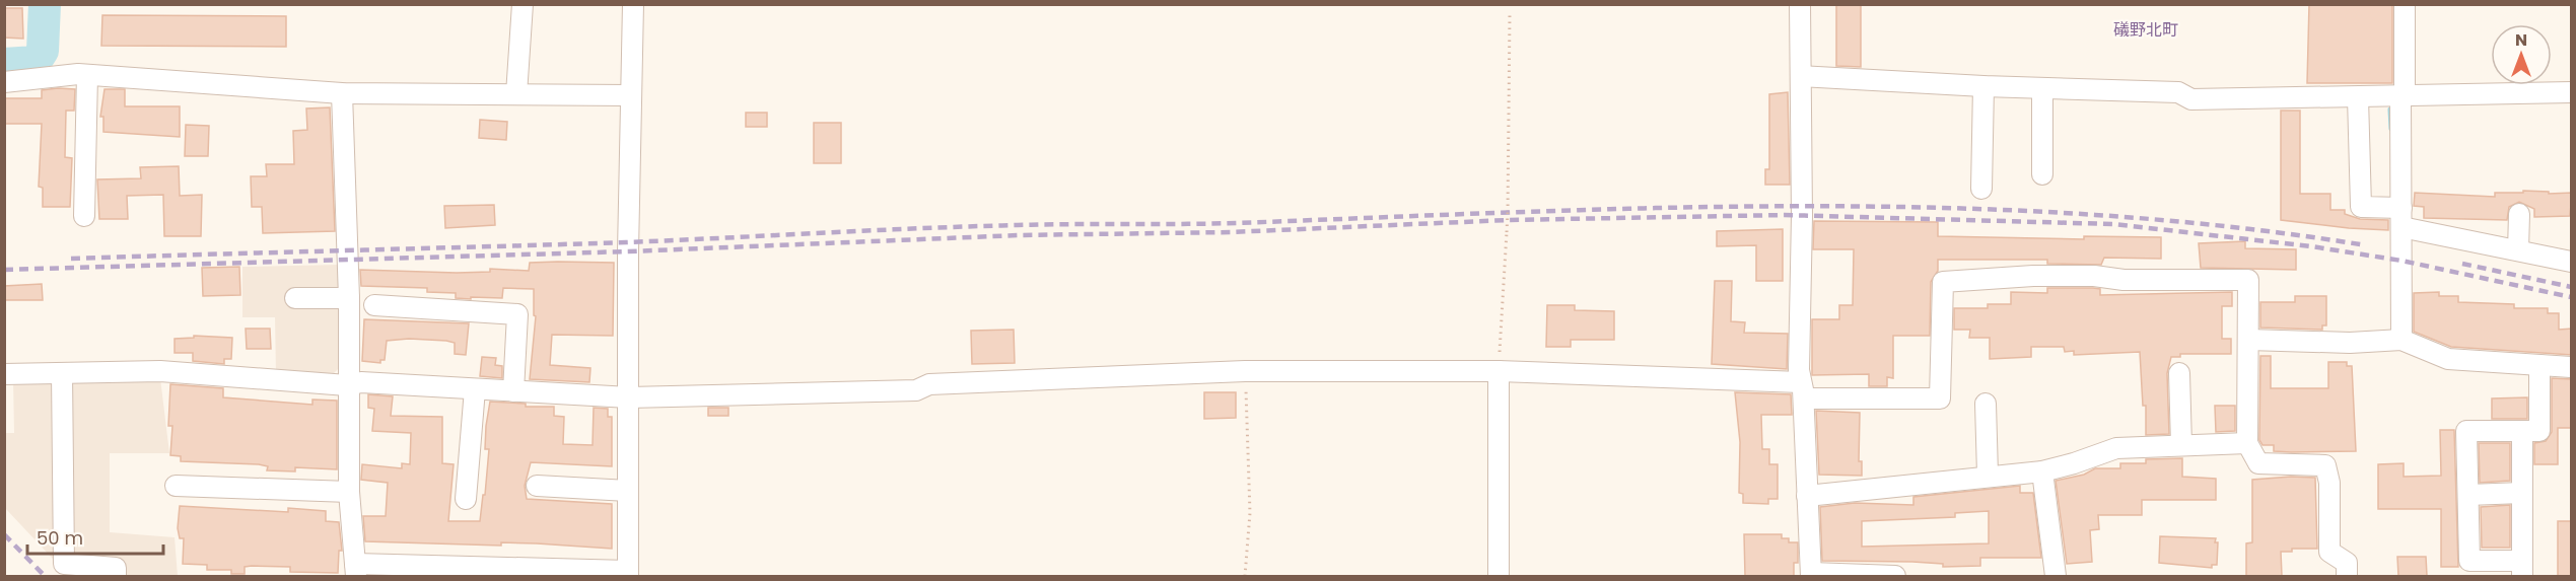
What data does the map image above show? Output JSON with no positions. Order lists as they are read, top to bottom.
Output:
{
  "districts": ["礒野北町"],
  "scale_bar": "50 m",
  "north": "top"
}
